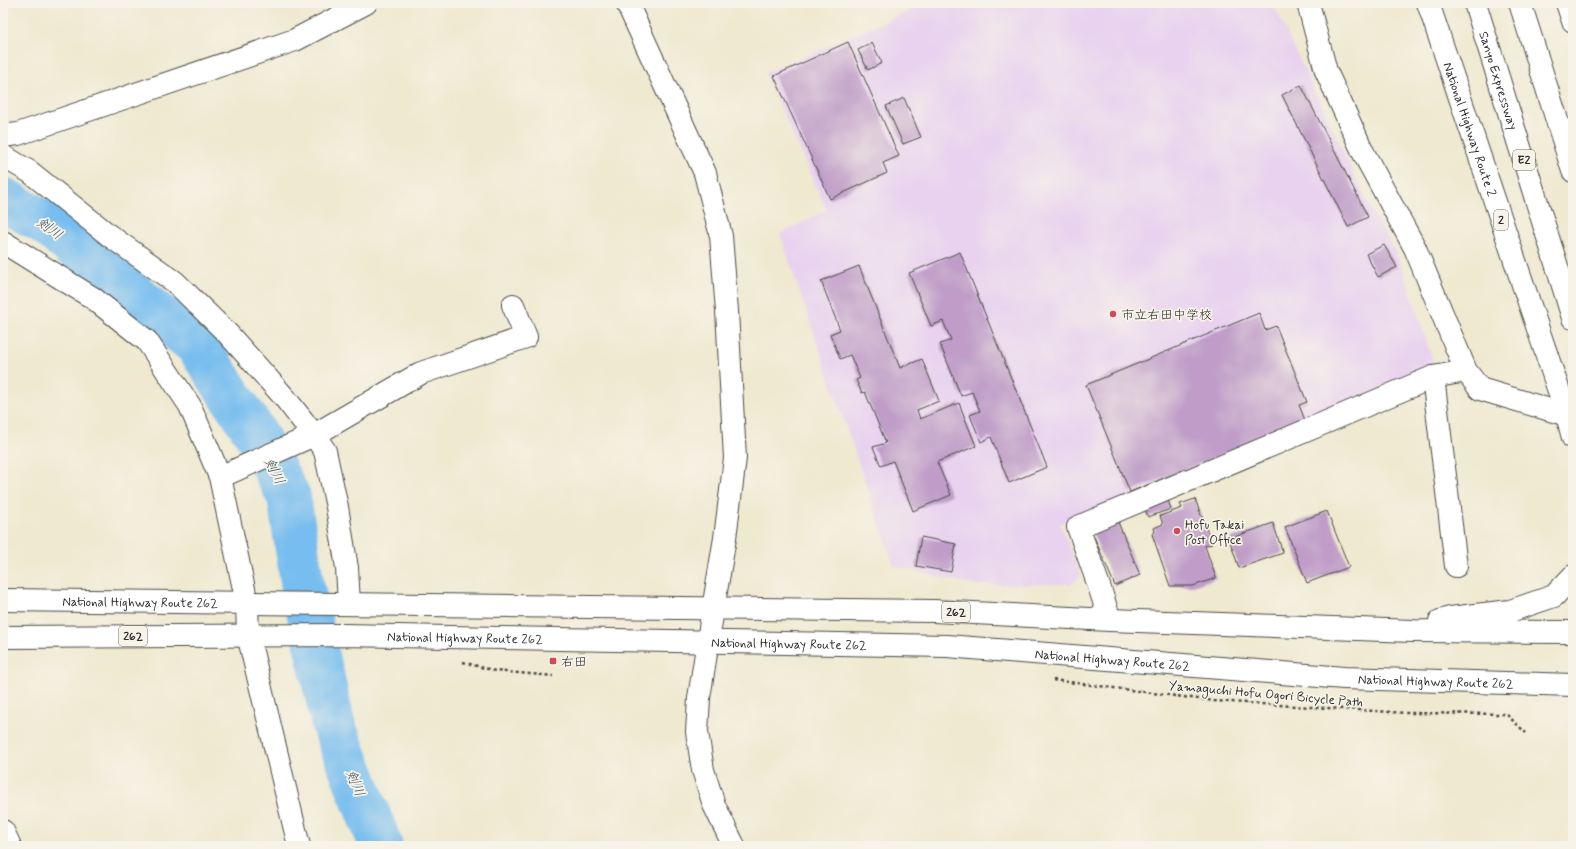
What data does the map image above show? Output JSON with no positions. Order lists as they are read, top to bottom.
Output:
{
  "streets": {
    "main road": [
      "Sanyo Expressway",
      "National Highway Route 2",
      "E2",
      "2",
      "National Highway Route 262",
      "262"
    ],
    "path": ["Yamaguchi Hofu Ogori Bicycle Path"]
  },
  "water": ["剣川"],
  "places": {
    "other": ["市立右田中学校", "Hofu Takai Post Office"],
    "transit": ["右田"]
  }
}
